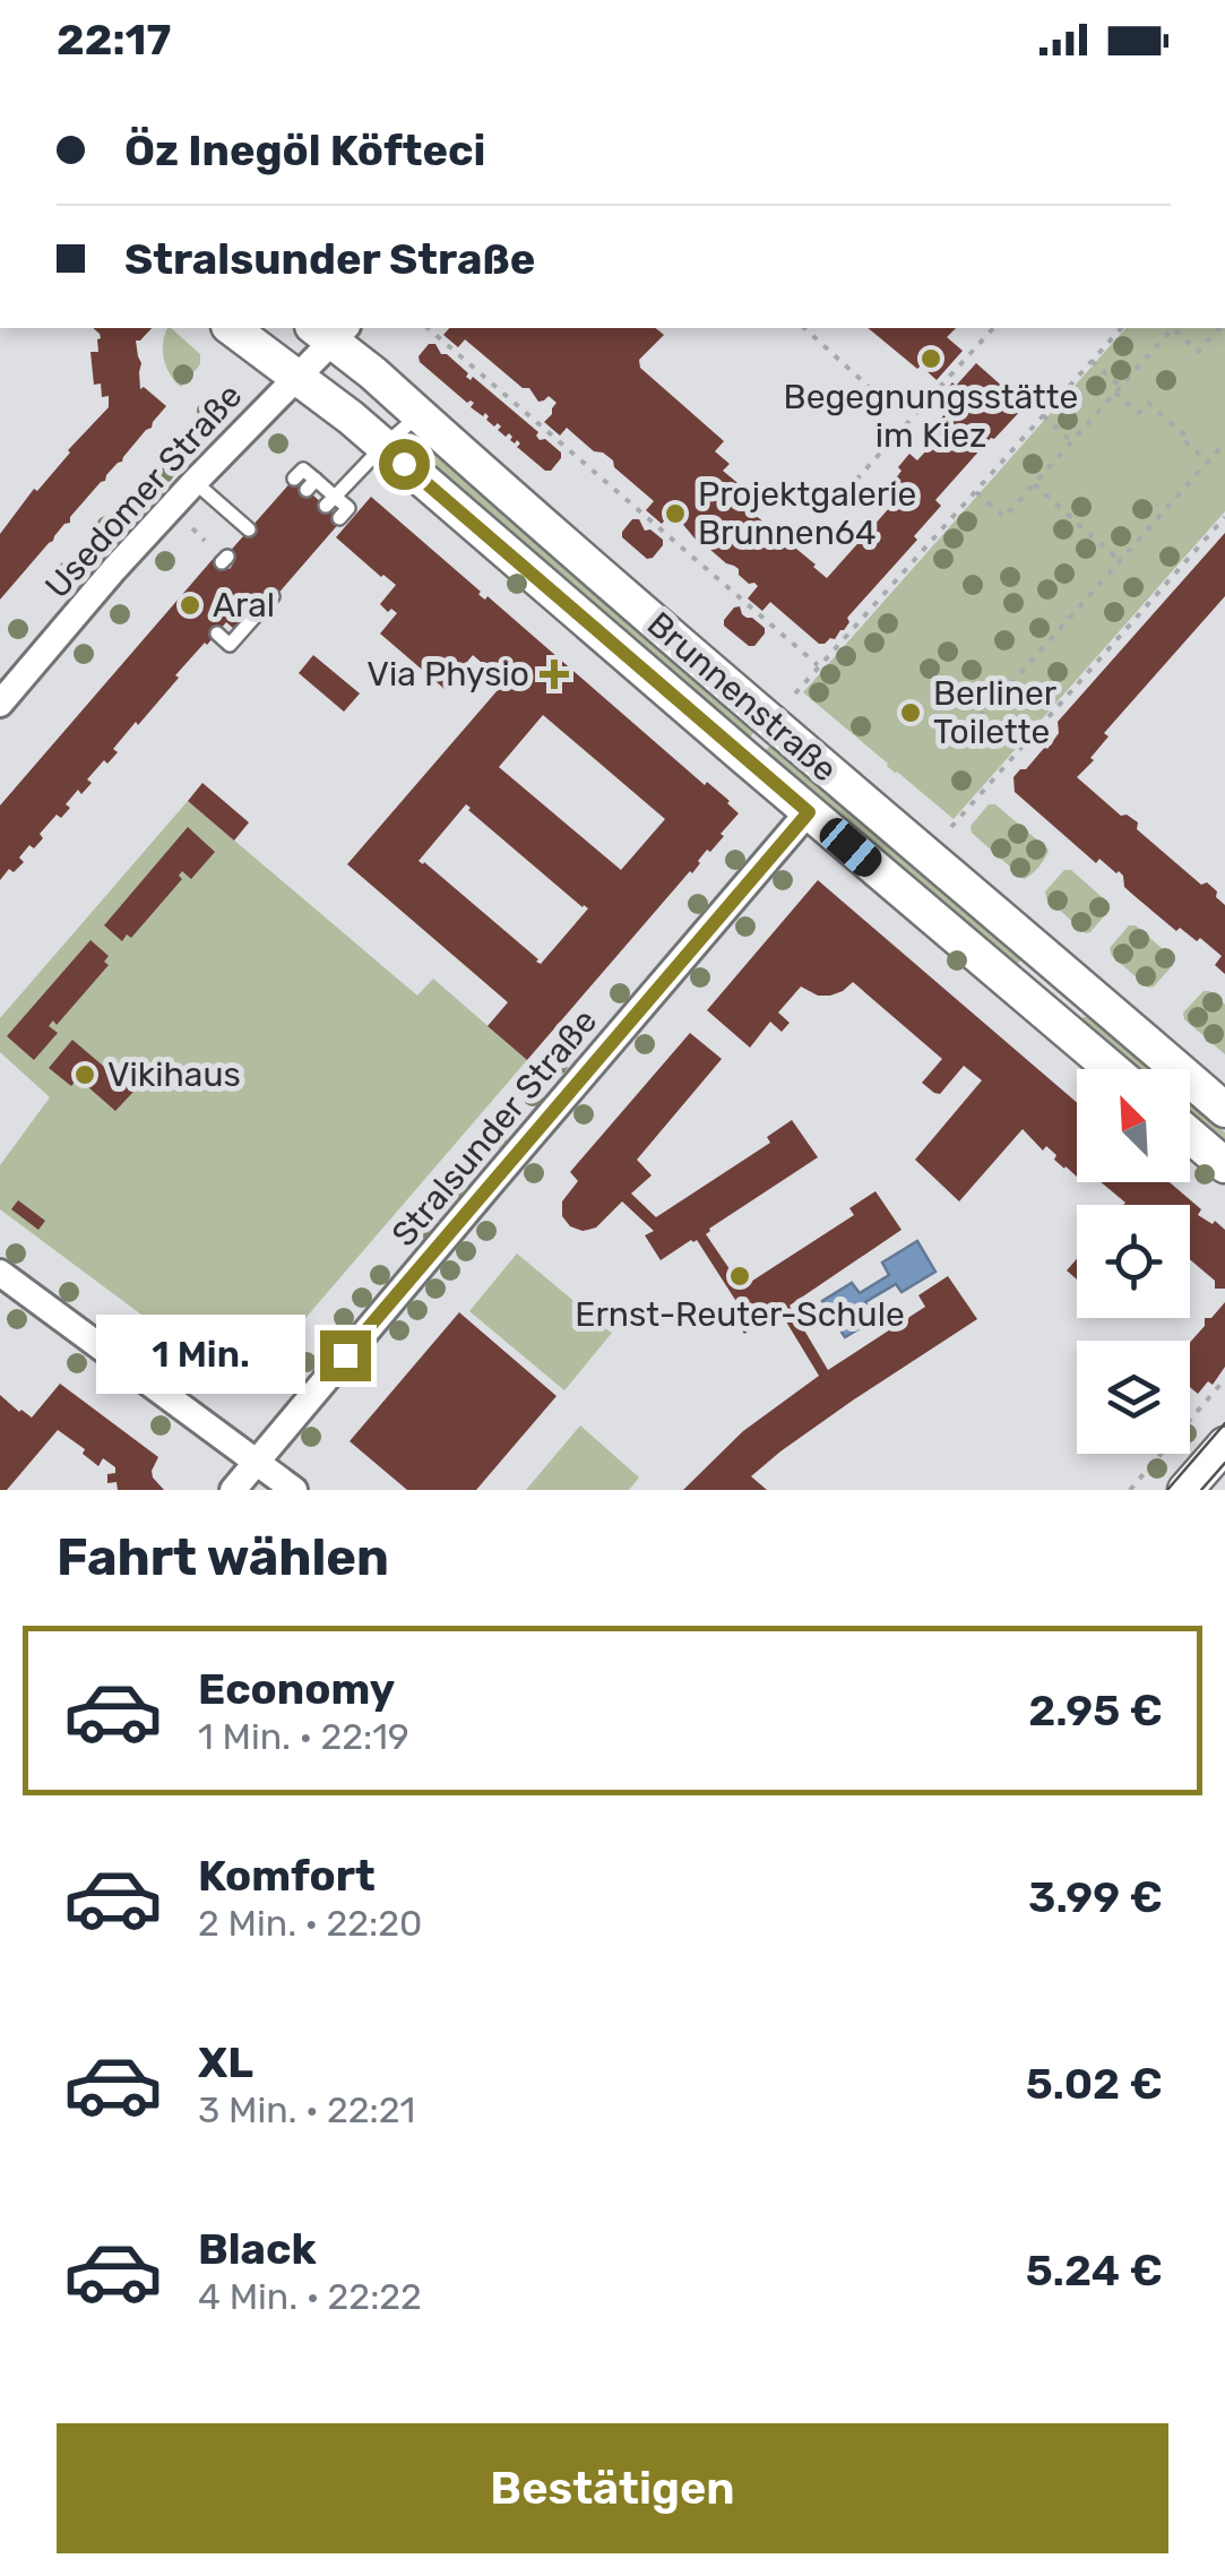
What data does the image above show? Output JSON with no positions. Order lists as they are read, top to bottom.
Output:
{
  "streets": {
    "main road": ["Brunnenstraße"],
    "street": ["Usedomer Straße", "Stralsunder Straße"]
  },
  "crossings": [
    ["Usedomer Straße", "Brunnenstraße"],
    ["Brunnenstraße", "Stralsunder Straße"]
  ],
  "places": {
    "other": [
      "Begegnungsstätte im Kiez",
      "Projektgalerie Brunnen64",
      "Aral",
      "Berliner Toilette",
      "Vikihaus",
      "Ernst-Reuter-Schule"
    ],
    "health": ["Via Physio"]
  },
  "north": "top left",
  "page": {
    "status": "22:17",
    "banner": ["Öz Inegöl Köfteci", "Stralsunder Straße"],
    "bubble": "1 Min.",
    "heading": "Fahrt wählen",
    "list": [
      {
        "name": "Economy",
        "note": "1 Min. · 22:19",
        "value": "2.95 €"
      },
      {
        "name": "Komfort",
        "note": "2 Min. · 22:20",
        "value": "3.99 €"
      },
      {
        "name": "XL",
        "note": "3 Min. · 22:21",
        "value": "5.02 €"
      },
      {
        "name": "Black",
        "note": "4 Min. · 22:22",
        "value": "5.24 €"
      }
    ],
    "buttons": "Bestätigen"
  }
}
